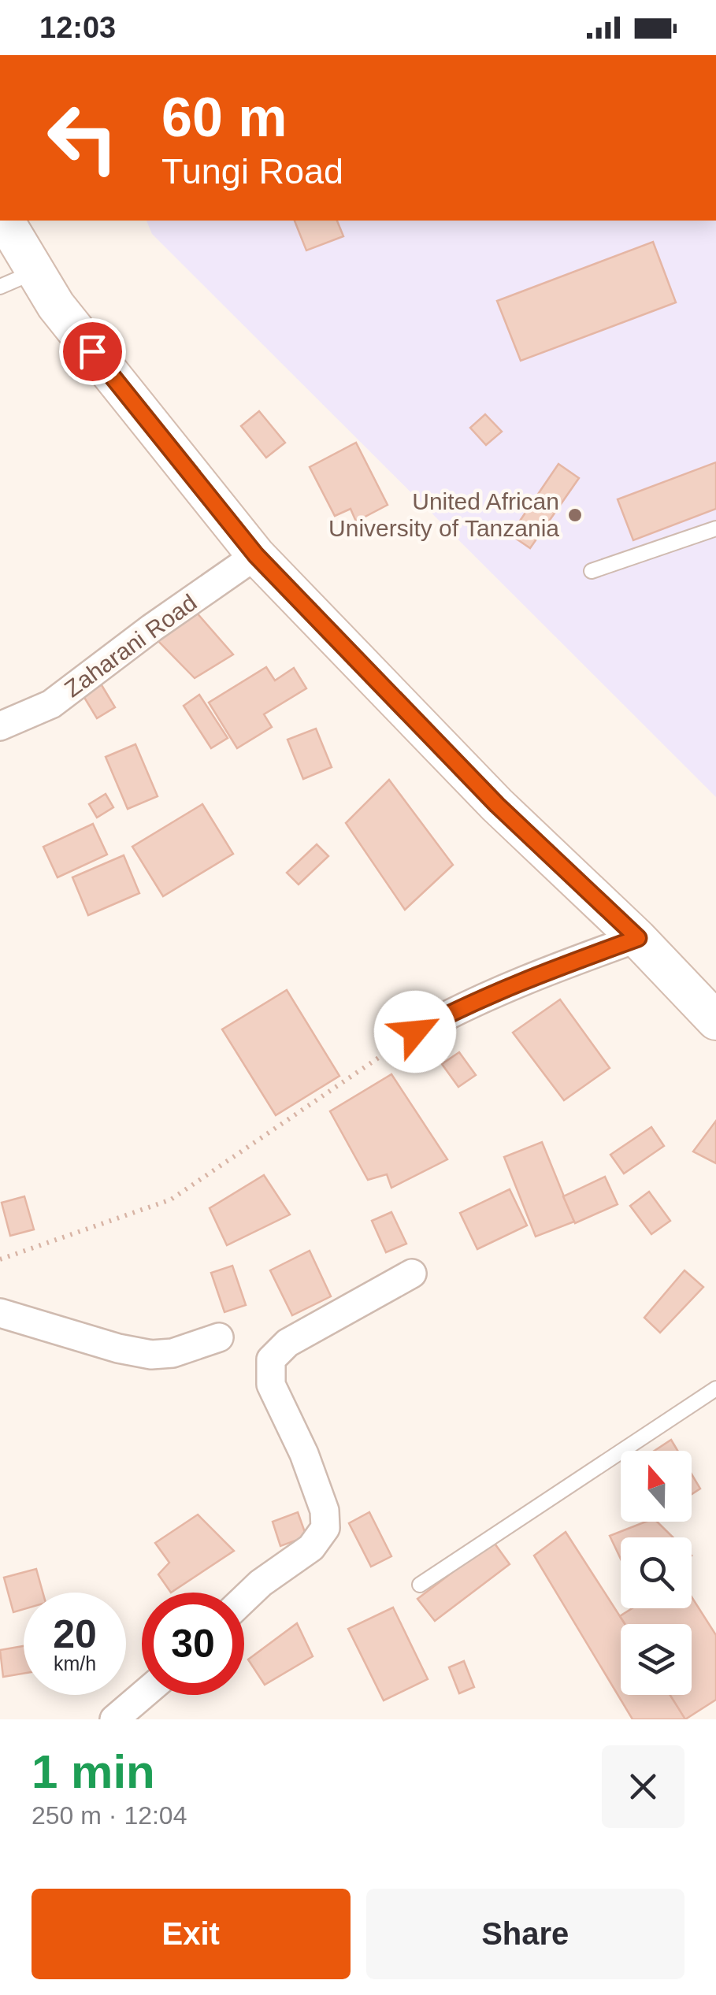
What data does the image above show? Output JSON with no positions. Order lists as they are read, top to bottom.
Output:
{
  "streets": {
    "street": ["Zaharani Road"]
  },
  "places": ["United African University of Tanzania"],
  "north": "top",
  "page": {
    "status": "12:03",
    "turn": ["60 m", "Tungi Road"],
    "speed": "20 km/h",
    "limit": "30",
    "heading": ["1 min", "250 m · 12:04"],
    "buttons": ["Exit", "Share"]
  }
}
